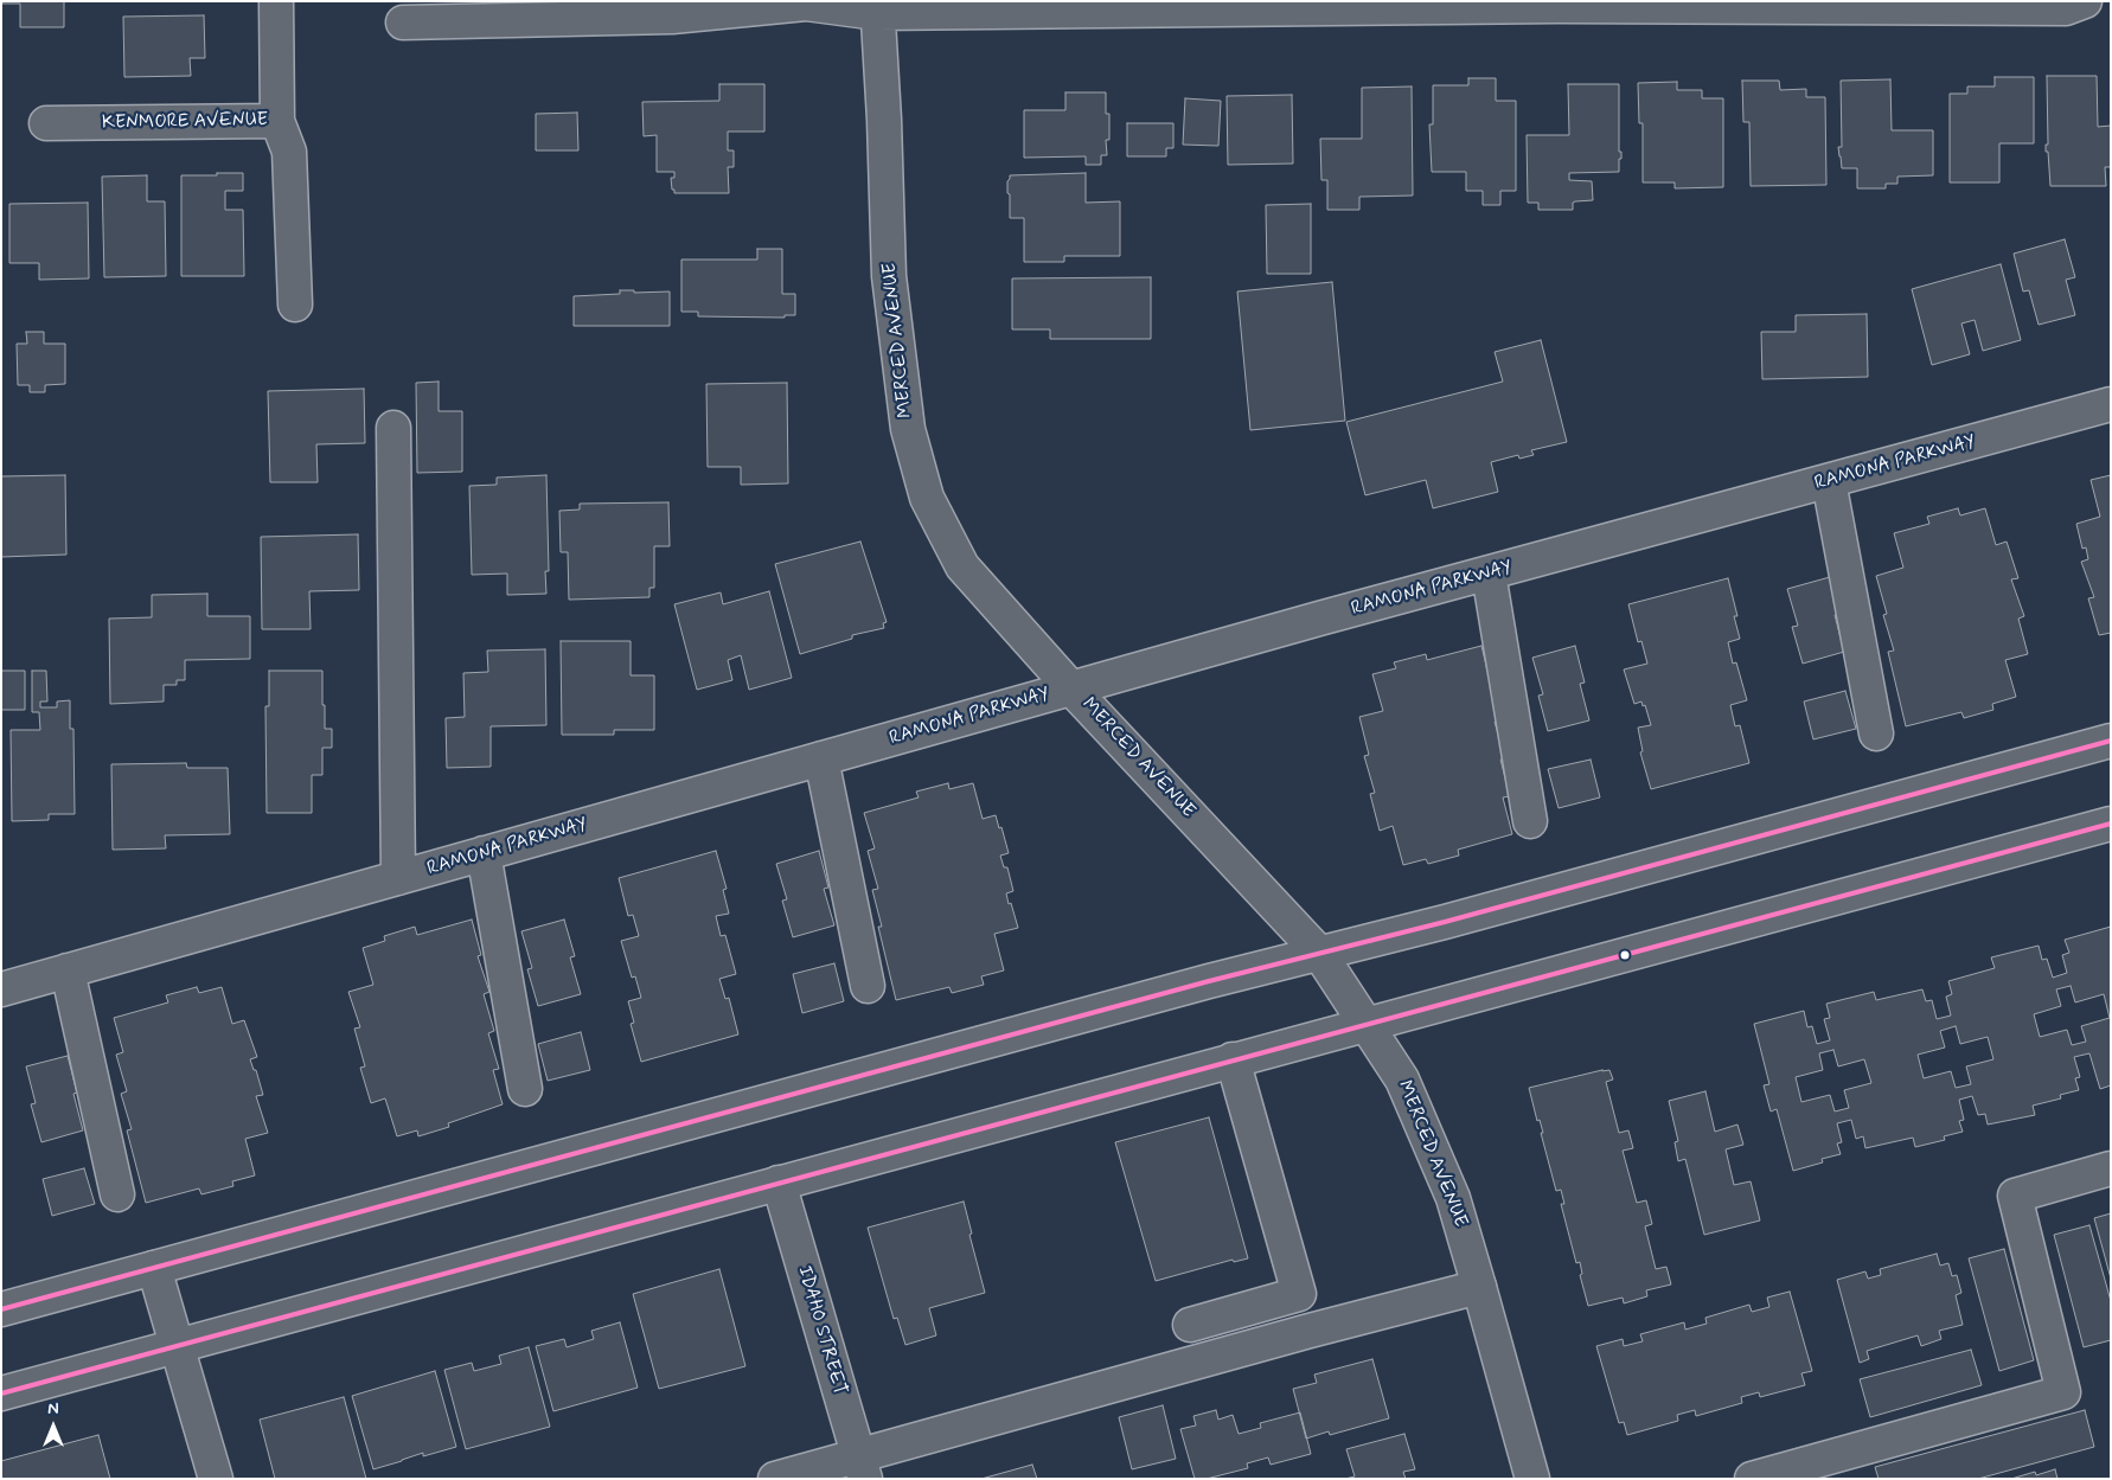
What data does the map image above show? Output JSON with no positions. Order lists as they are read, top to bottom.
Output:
{
  "streets": {
    "street": [
      "KENMORE AVENUE",
      "MERCED AVENUE",
      "RAMONA PARKWAY",
      "IDAHO STREET"
    ]
  },
  "crossings": [
    ["MERCED AVENUE", "RAMONA PARKWAY"]
  ],
  "north": "top"
}
